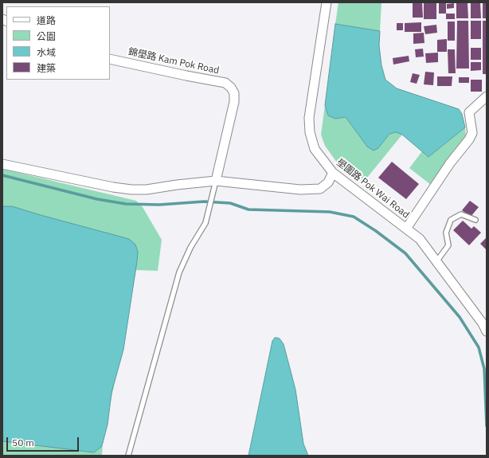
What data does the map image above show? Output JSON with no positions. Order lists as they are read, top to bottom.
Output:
{
  "streets": {
    "street": ["錦壆路 Kam Pok Road", "壆圍路 Pok Wai Road"]
  },
  "legend": [
    "道路",
    "公園",
    "水域",
    "建築"
  ],
  "scale_bar": "50 m"
}
